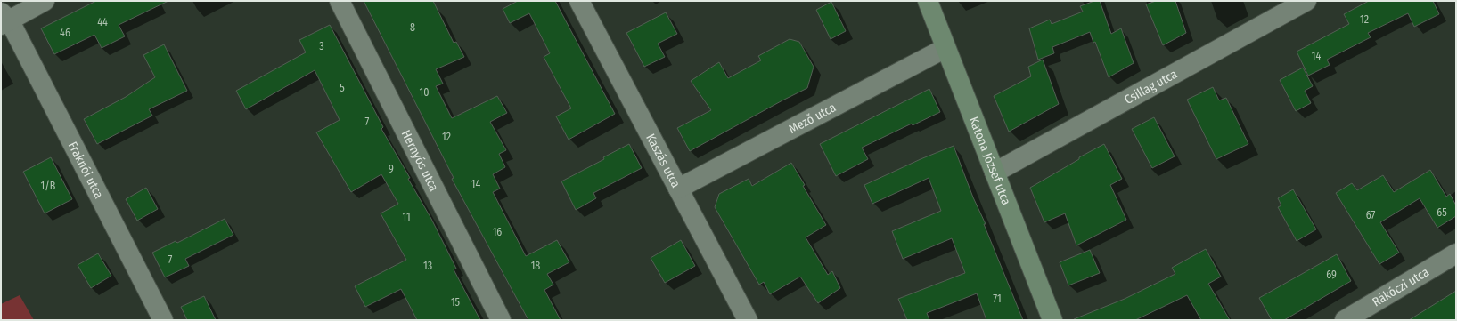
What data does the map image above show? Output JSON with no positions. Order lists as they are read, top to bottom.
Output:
{
  "streets": {
    "street": [
      "Csillag utca",
      "Mező utca",
      "Hernyós utca",
      "Kaszás utca",
      "Katona József utca",
      "Fraknói utca",
      "Rákóczi utca"
    ]
  },
  "crossings": [
    ["Csillag utca", "Katona József utca"],
    ["Mező utca", "Kaszás utca"],
    ["Mező utca", "Katona József utca"]
  ],
  "house_numbers": [
    "12",
    "44",
    "8",
    "46",
    "3",
    "14",
    "5",
    "10",
    "7",
    "12",
    "9",
    "14",
    "1/B",
    "65",
    "67",
    "11",
    "16",
    "7",
    "13",
    "18",
    "69",
    "71",
    "15"
  ]
}
